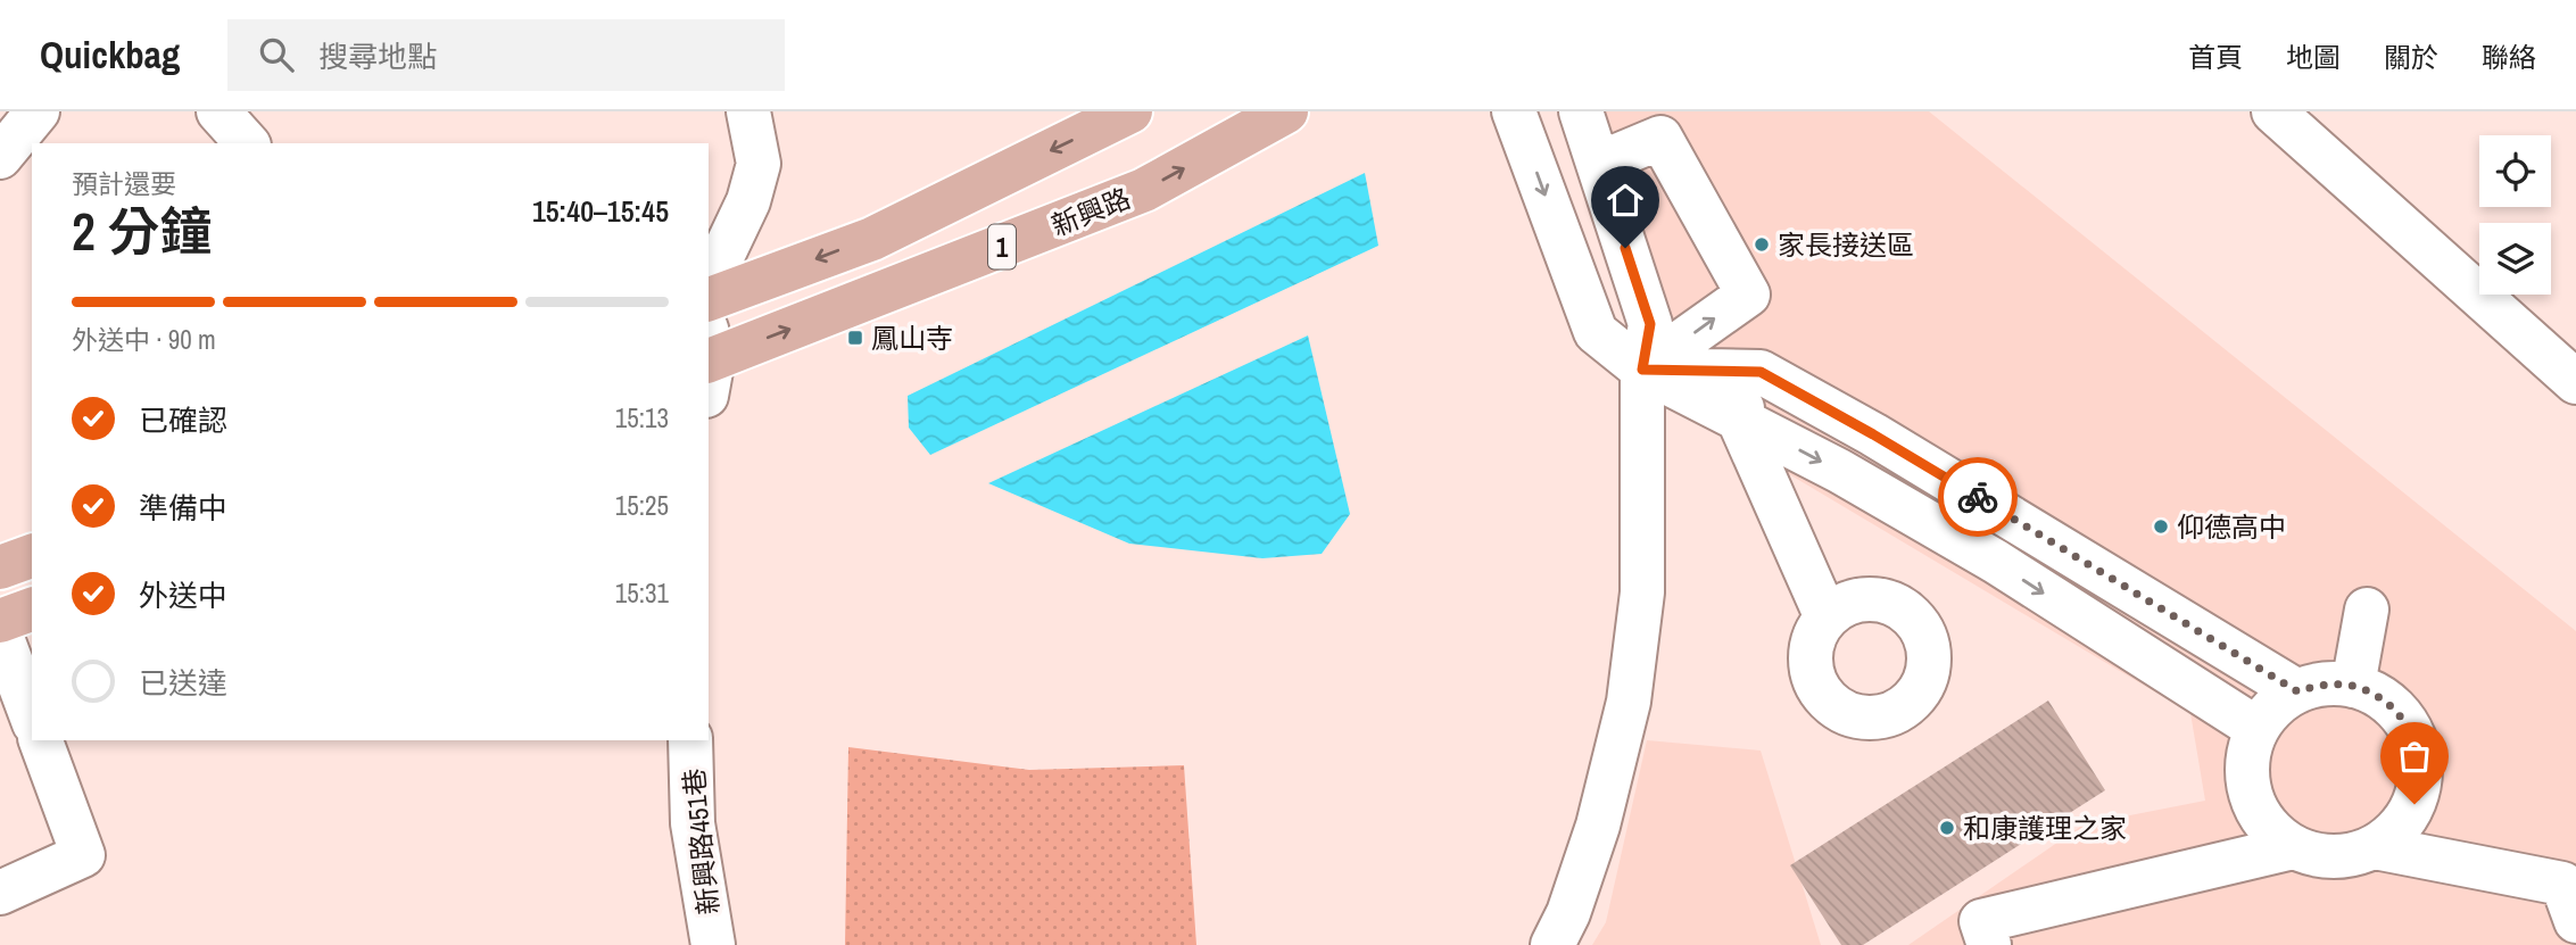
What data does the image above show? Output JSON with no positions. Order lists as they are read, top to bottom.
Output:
{
  "streets": {
    "main road": ["新興路", "1"],
    "street": ["新興路451巷"]
  },
  "places": {
    "other": ["家長接送區", "仰德高中", "和康護理之家"],
    "transit": ["鳳山寺"]
  },
  "page": {
    "header": "Quickbag",
    "search": "搜尋地點",
    "nav": [
      "首頁",
      "地圖",
      "關於",
      "聯絡"
    ],
    "heading": ["2 分鐘", "預計還要", "15:40–15:45"],
    "bar": "外送中 · 90 m",
    "list": [
      ["已確認", "15:13"],
      ["準備中", "15:25"],
      ["外送中", "15:31"],
      "已送達"
    ]
  }
}
